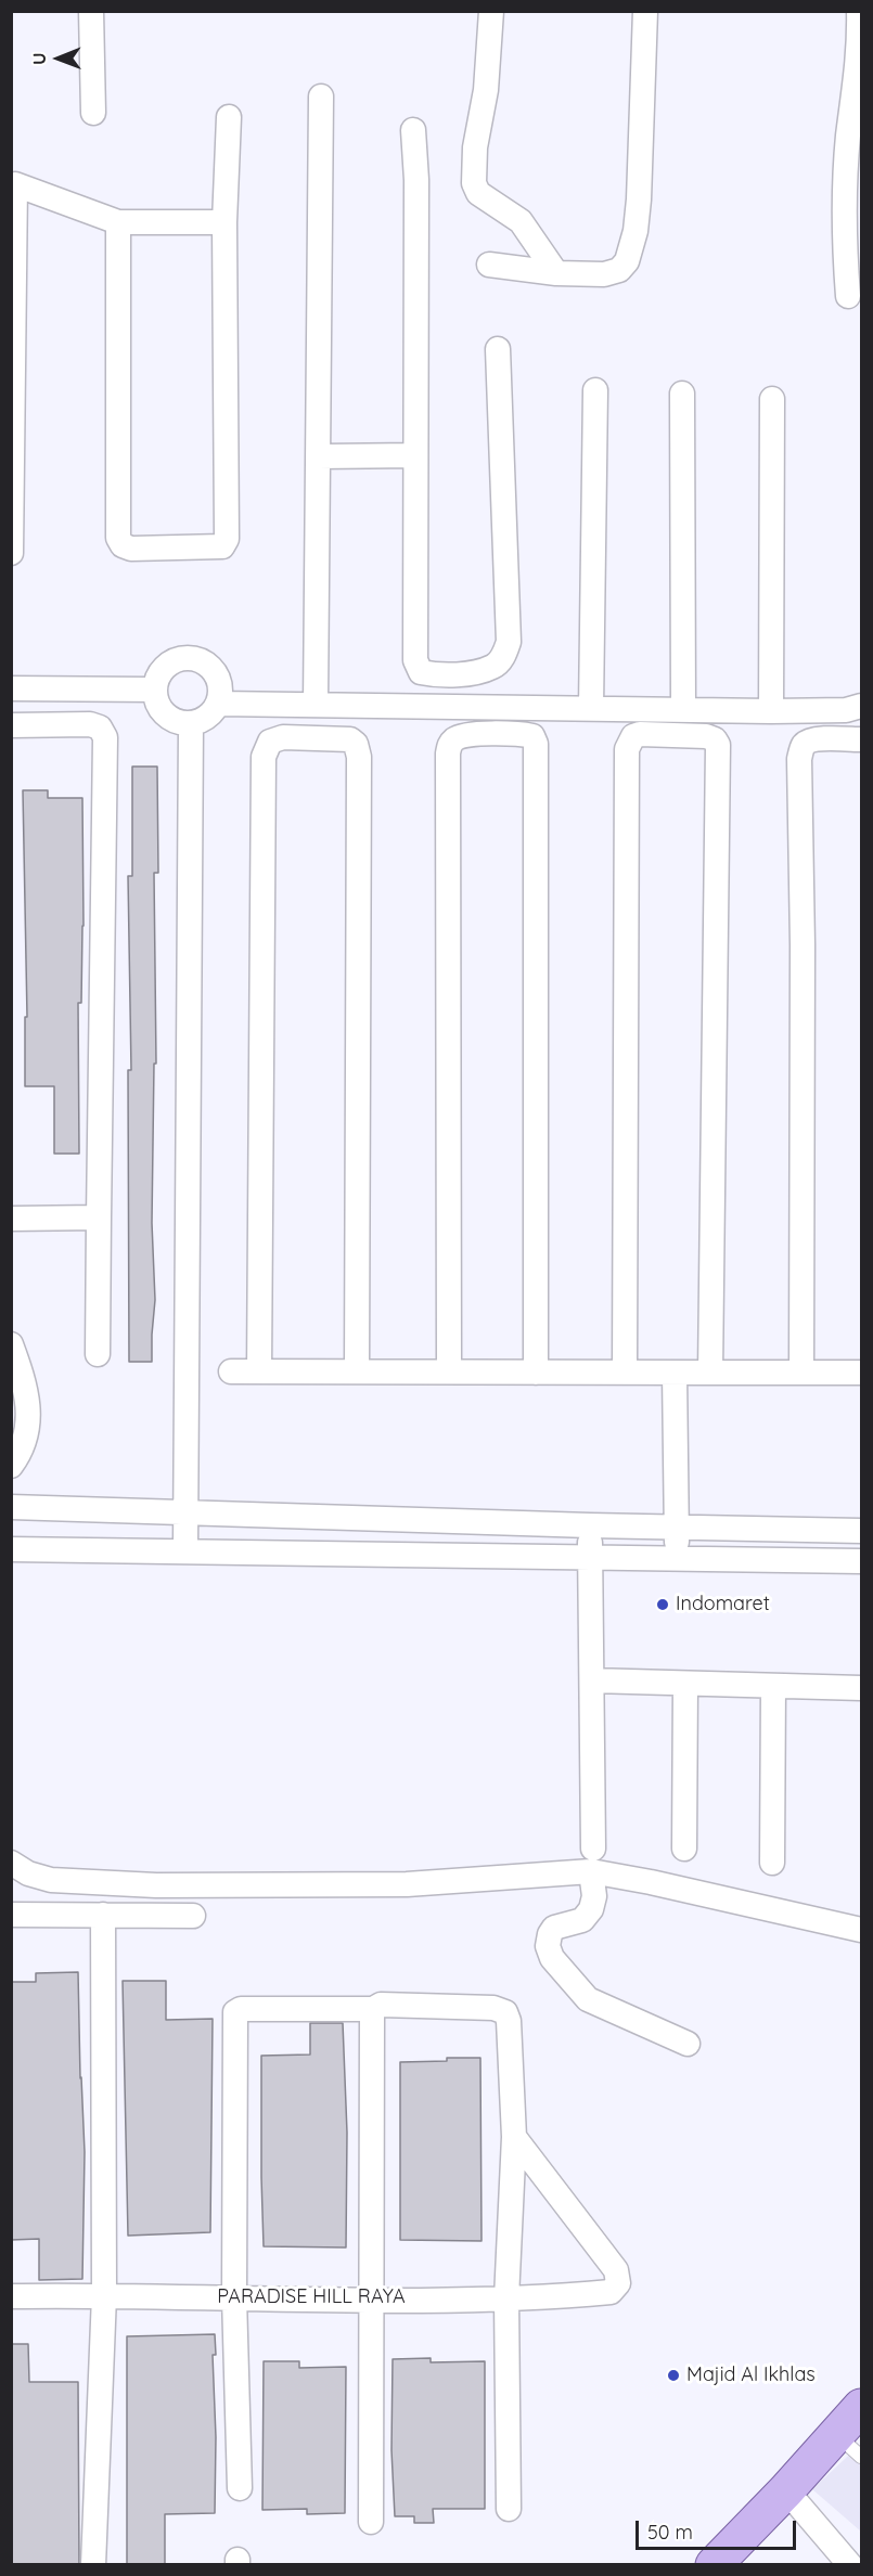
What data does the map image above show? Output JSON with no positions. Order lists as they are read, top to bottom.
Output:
{
  "streets": {
    "street": ["PARADISE HILL RAYA"]
  },
  "places": ["Indomaret", "Majid Al Ikhlas"],
  "scale_bar": "50 m",
  "north": "left"
}
